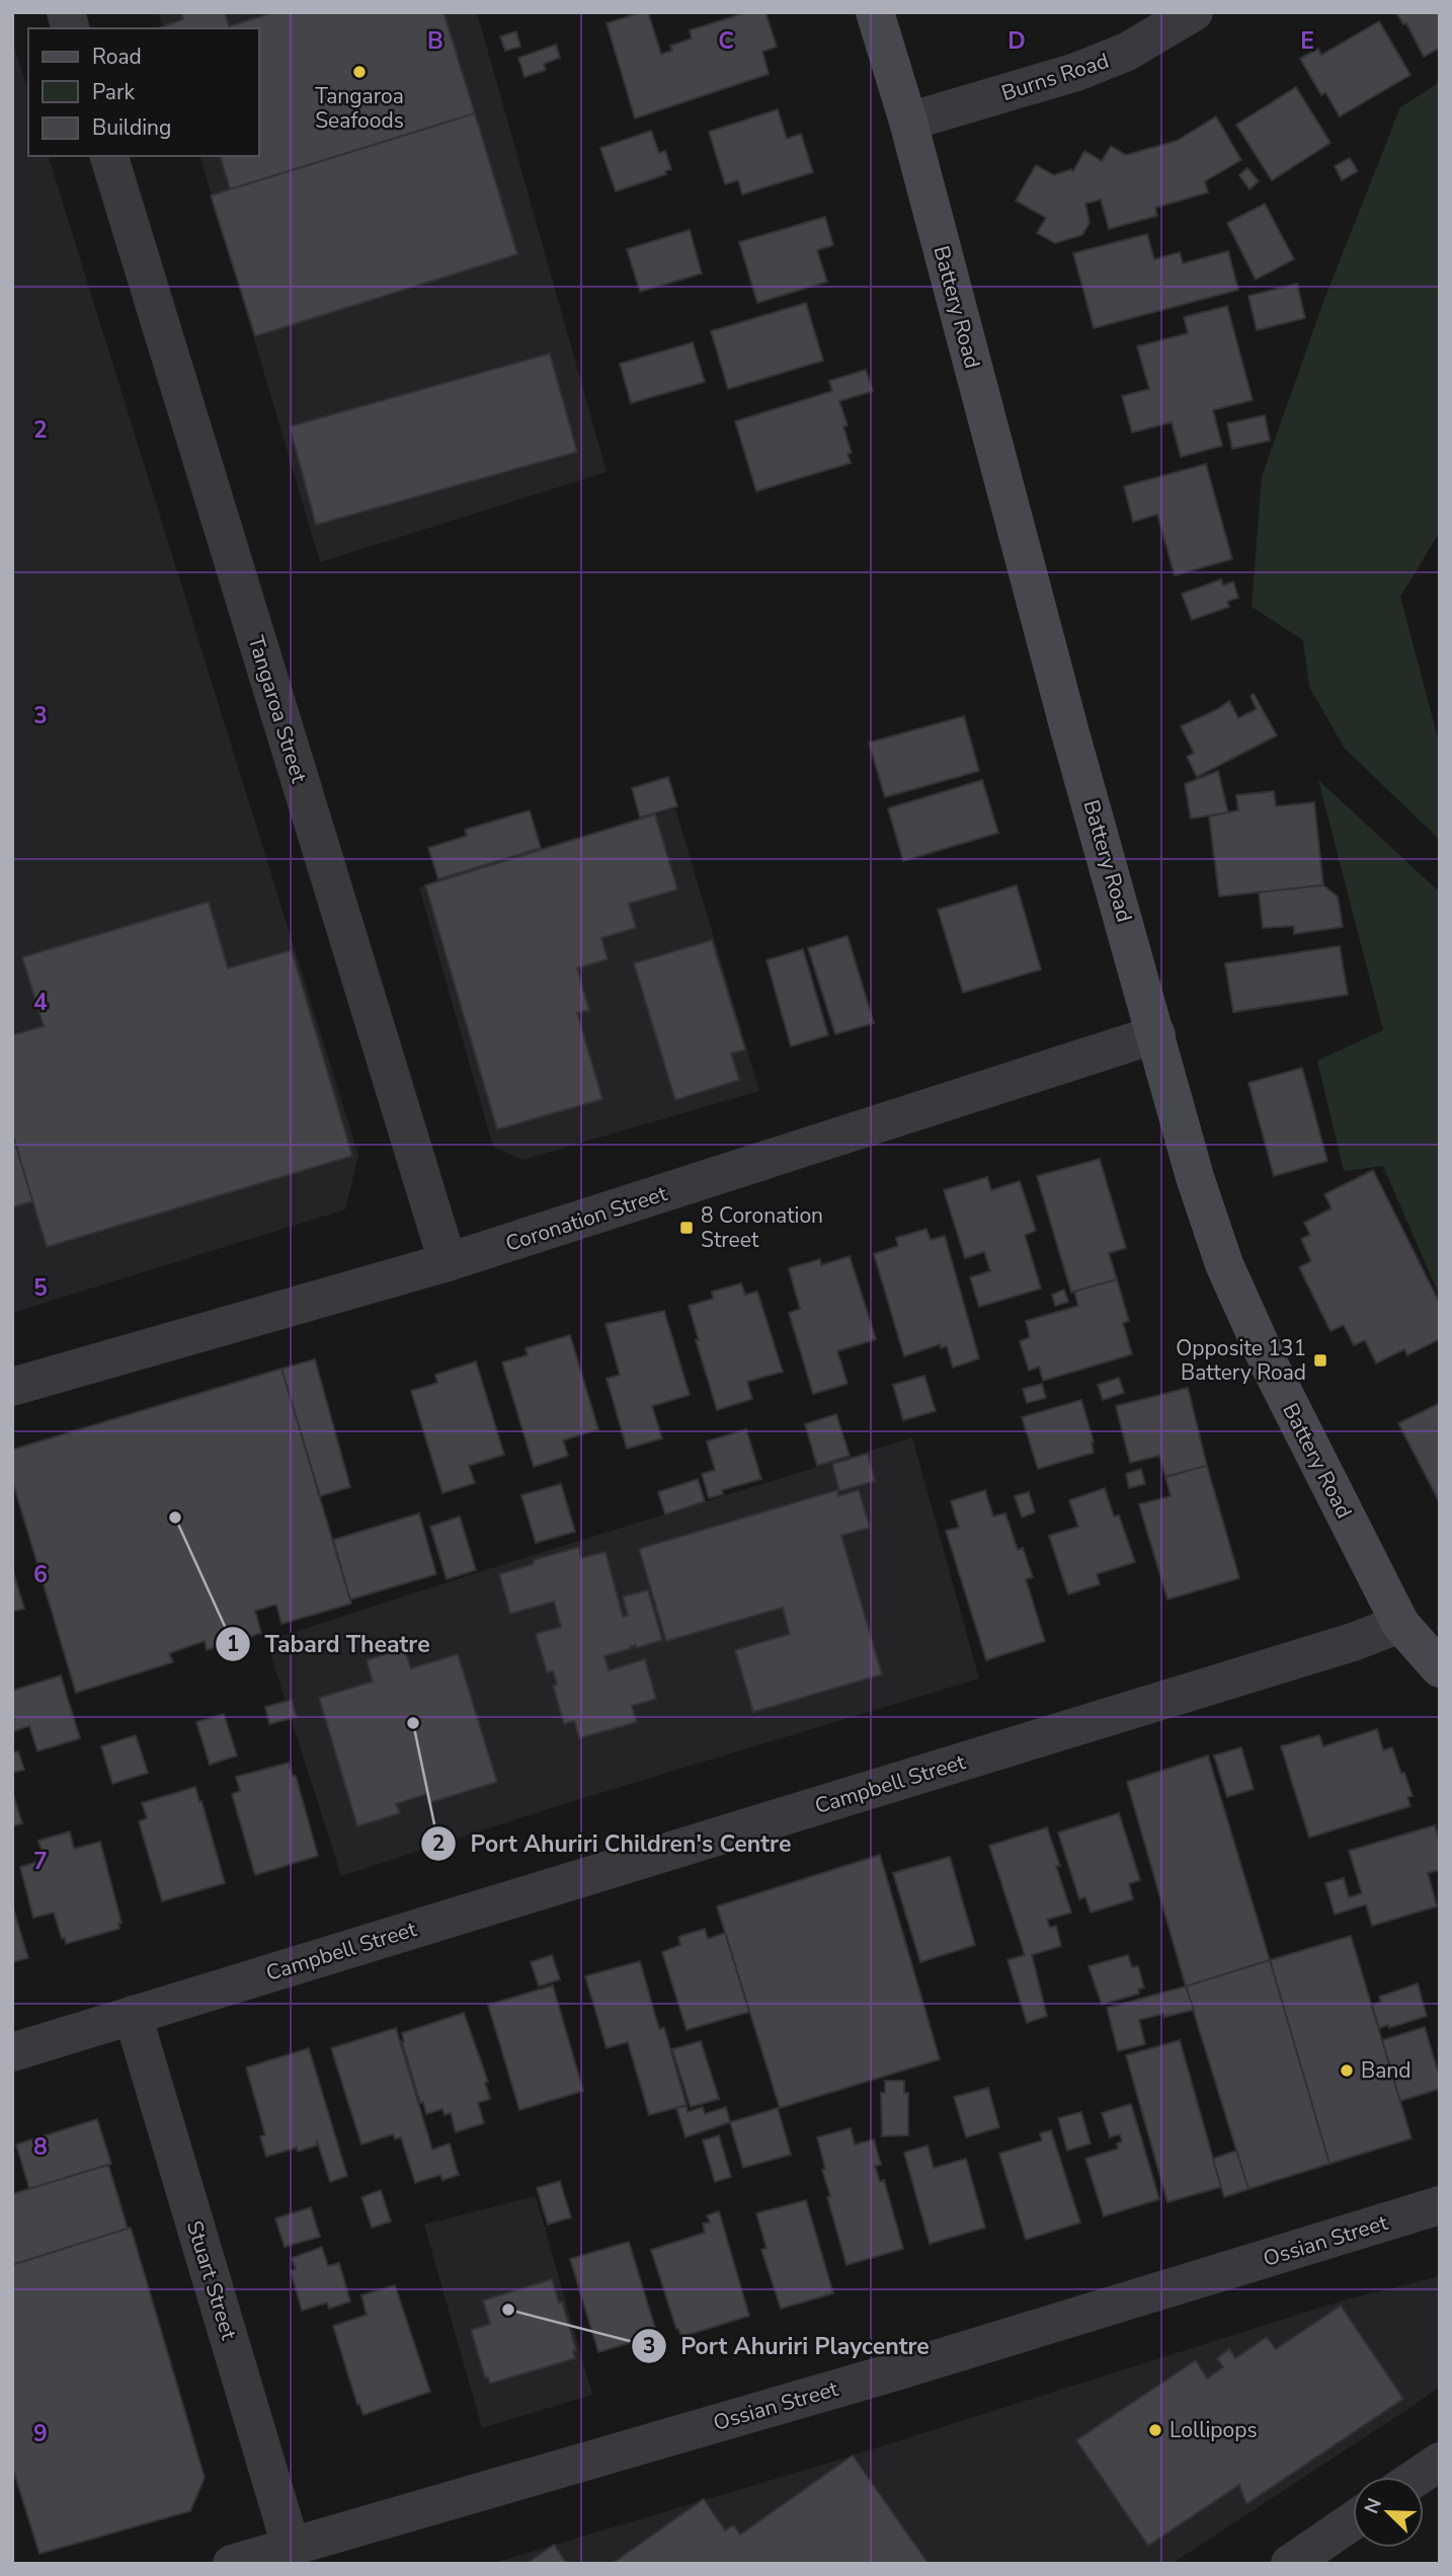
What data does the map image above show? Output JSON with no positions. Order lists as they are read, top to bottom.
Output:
{
  "streets": {
    "street": [
      "Burns Road",
      "Battery Road",
      "Tangaroa Street",
      "Coronation Street",
      "Campbell Street",
      "Ossian Street",
      "Stuart Street"
    ]
  },
  "crossings": [
    ["Burns Road", "Battery Road"],
    ["Battery Road", "Coronation Street"],
    ["Battery Road", "Campbell Street"],
    ["Tangaroa Street", "Coronation Street"],
    ["Campbell Street", "Stuart Street"],
    ["Ossian Street", "Stuart Street"]
  ],
  "places": {
    "other": [
      "Tangaroa Seafoods",
      "Tabard Theatre",
      "Port Ahuriri Children's Centre",
      "Band",
      "Port Ahuriri Playcentre",
      "Lollipops"
    ],
    "transit": ["8 Coronation Street", "Opposite 131 Battery Road"]
  },
  "legend": ["Road", "Park", "Building"],
  "north": "top left",
  "grid": {
    "columns": [
      "B",
      "C",
      "D",
      "E"
    ],
    "rows": [
      "2",
      "3",
      "4",
      "5",
      "6",
      "7",
      "8",
      "9"
    ]
  }
}
